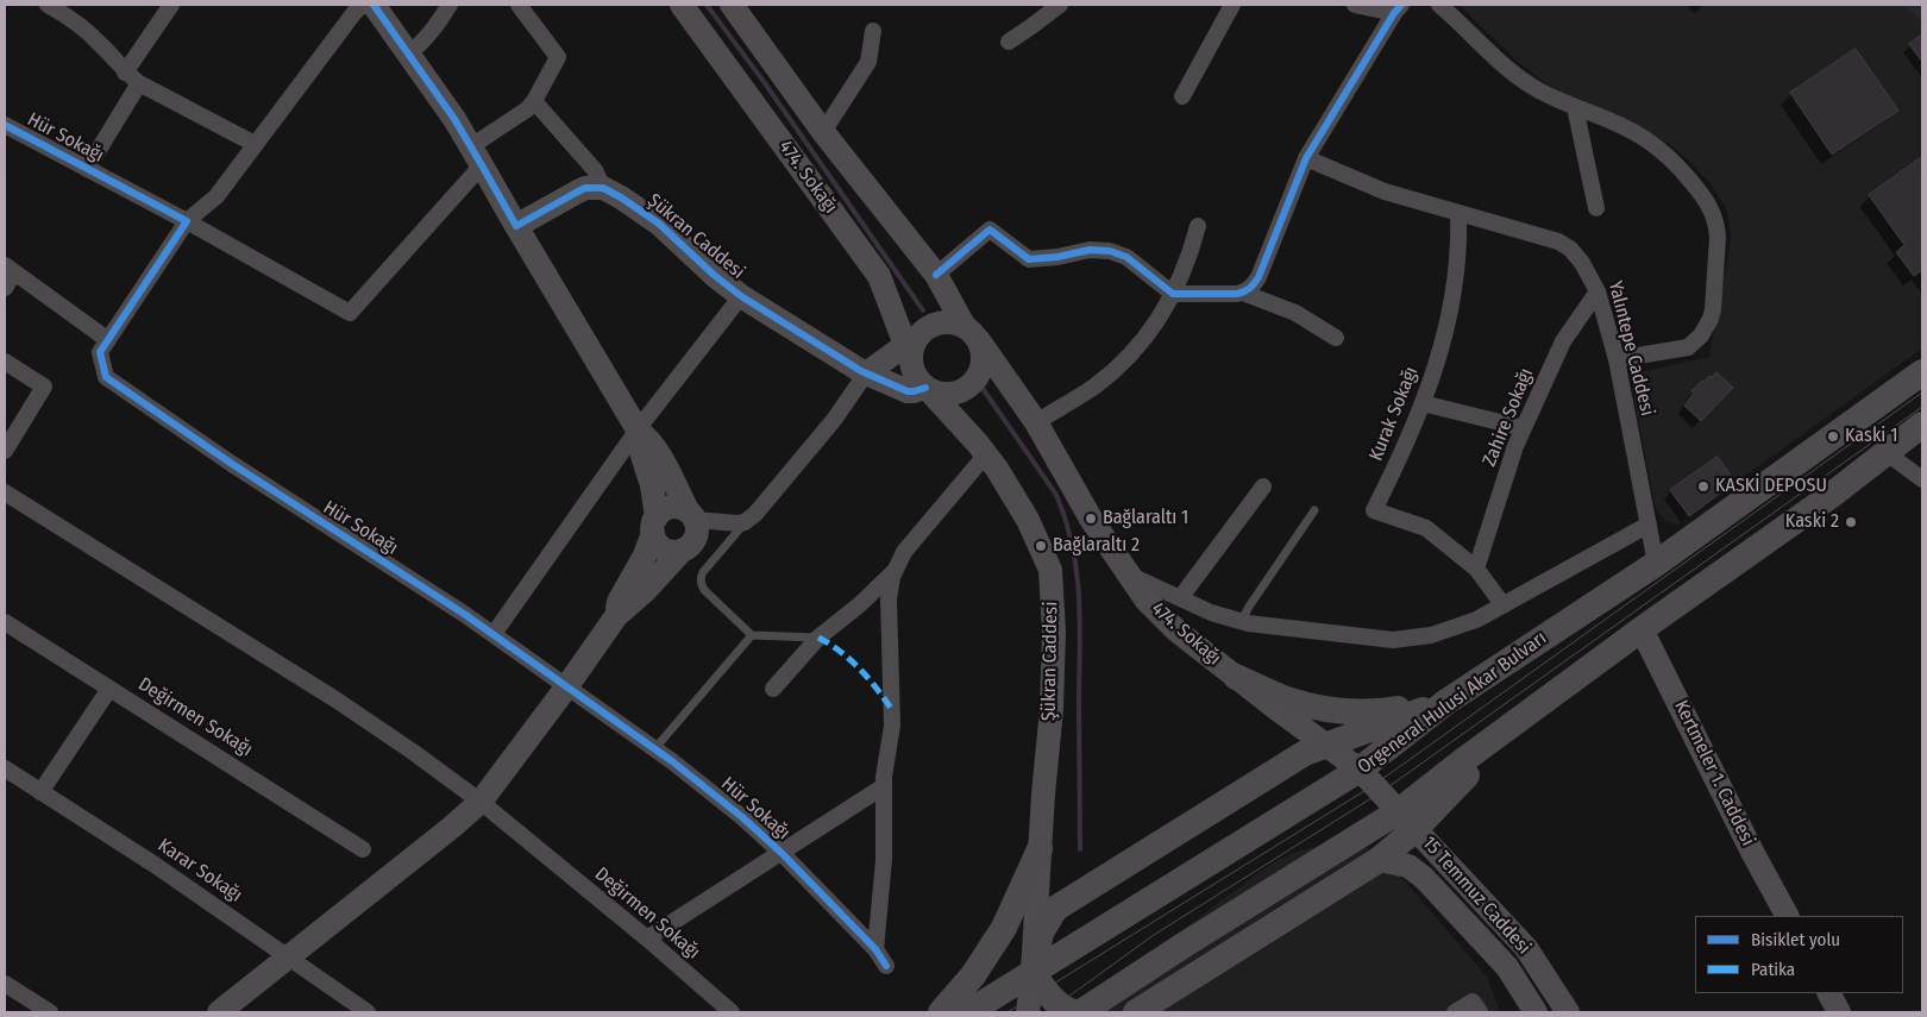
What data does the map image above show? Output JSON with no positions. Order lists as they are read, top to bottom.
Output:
{
  "streets": {
    "main road": ["Orgeneral Hulusi Akar Bulvarı"],
    "street": [
      "Hür Sokağı",
      "474. Sokağı",
      "Şükran Caddesi",
      "Yalıntepe Caddesi",
      "Kurak Sokağı",
      "Zahire Sokağı",
      "Değirmen Sokağı",
      "Kertmeler 1. Caddesi",
      "Karar Sokağı",
      "15 Temmuz Caddesi"
    ]
  },
  "crossings": [
    ["474. Sokağı", "Şükran Caddesi"],
    ["474. Sokağı", "Orgeneral Hulusi Akar Bulvarı"],
    ["474. Sokağı", "15 Temmuz Caddesi"],
    ["Şükran Caddesi", "Orgeneral Hulusi Akar Bulvarı"],
    ["Yalıntepe Caddesi", "Kurak Sokağı"],
    ["Yalıntepe Caddesi", "Zahire Sokağı"],
    ["Yalıntepe Caddesi", "Orgeneral Hulusi Akar Bulvarı"],
    ["Kurak Sokağı", "Zahire Sokağı"],
    ["Orgeneral Hulusi Akar Bulvarı", "15 Temmuz Caddesi"]
  ],
  "places": [
    "Kaski 1",
    "KASKİ DEPOSU",
    "Bağlaraltı 1",
    "Kaski 2",
    "Bağlaraltı 2"
  ],
  "legend": ["Bisiklet yolu", "Patika"]
}
